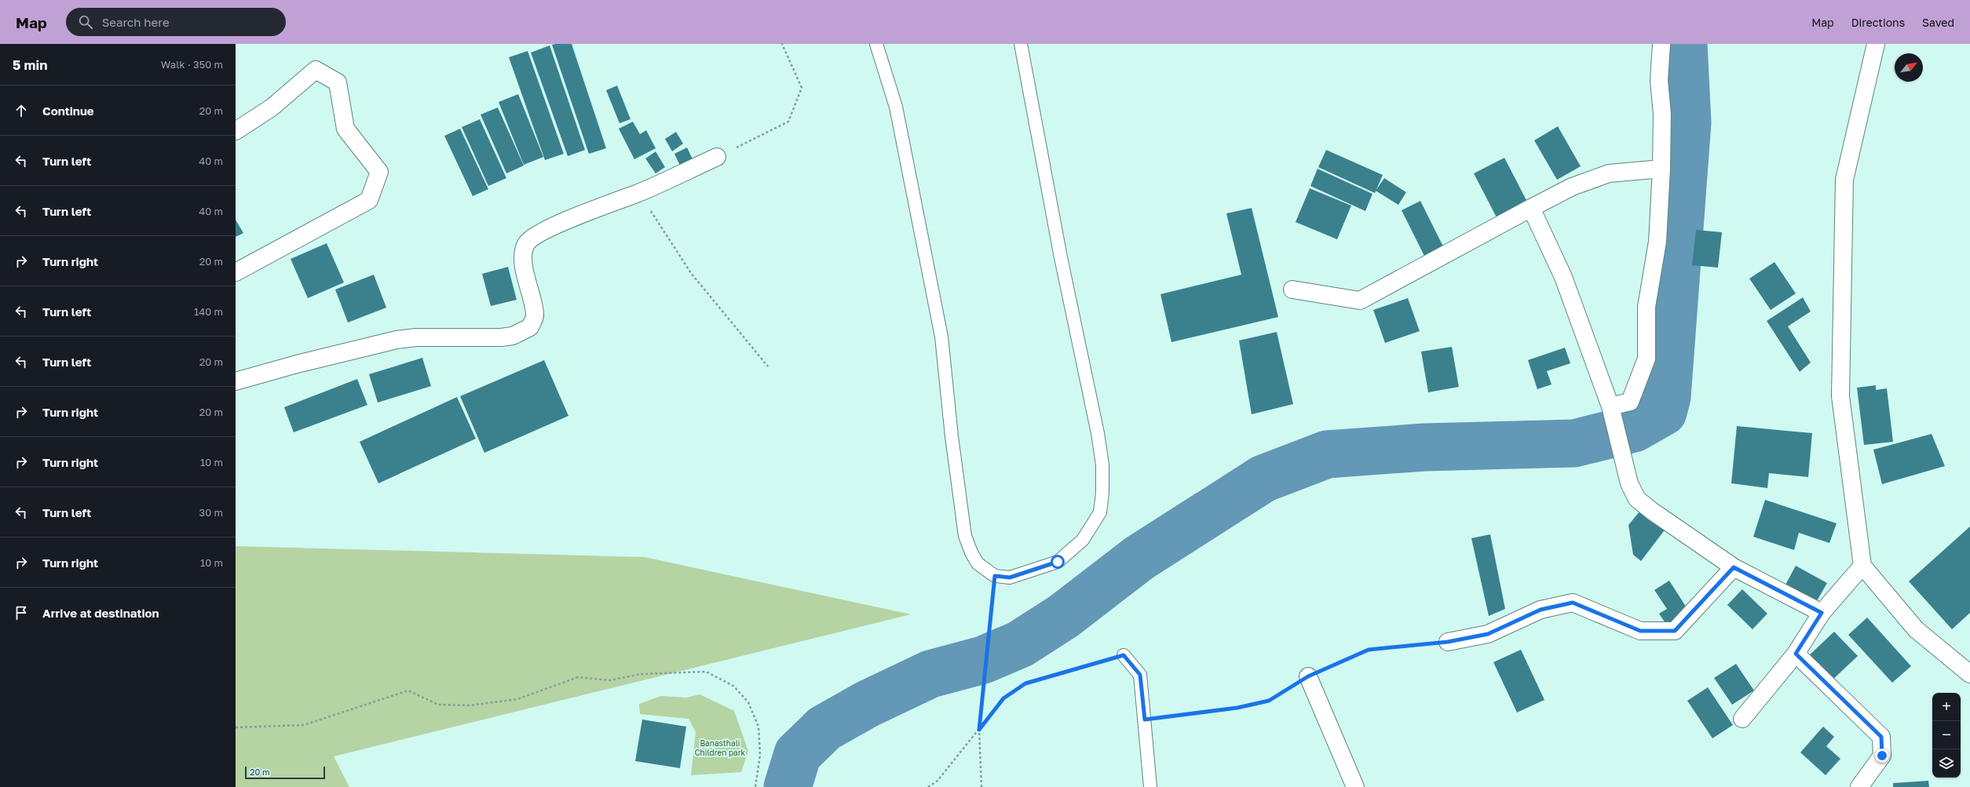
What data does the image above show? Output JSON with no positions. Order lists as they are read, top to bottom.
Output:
{
  "parks": ["Banasthali Children park"],
  "scale_bar": "20 m",
  "north": "top right",
  "page": {
    "header": "Map",
    "search": "Search here",
    "nav": ["Map", "Directions", "Saved"],
    "heading": ["5 min", "Walk · 350 m"],
    "list": [
      ["Continue", "20 m"],
      ["Turn left", "40 m"],
      ["Turn left", "40 m"],
      ["Turn right", "20 m"],
      ["Turn left", "140 m"],
      ["Turn left", "20 m"],
      ["Turn right", "20 m"],
      ["Turn right", "10 m"],
      ["Turn left", "30 m"],
      ["Turn right", "10 m"],
      "Arrive at destination"
    ],
    "map_buttons": ["+", "−"],
    "scale": "20 m"
  }
}
